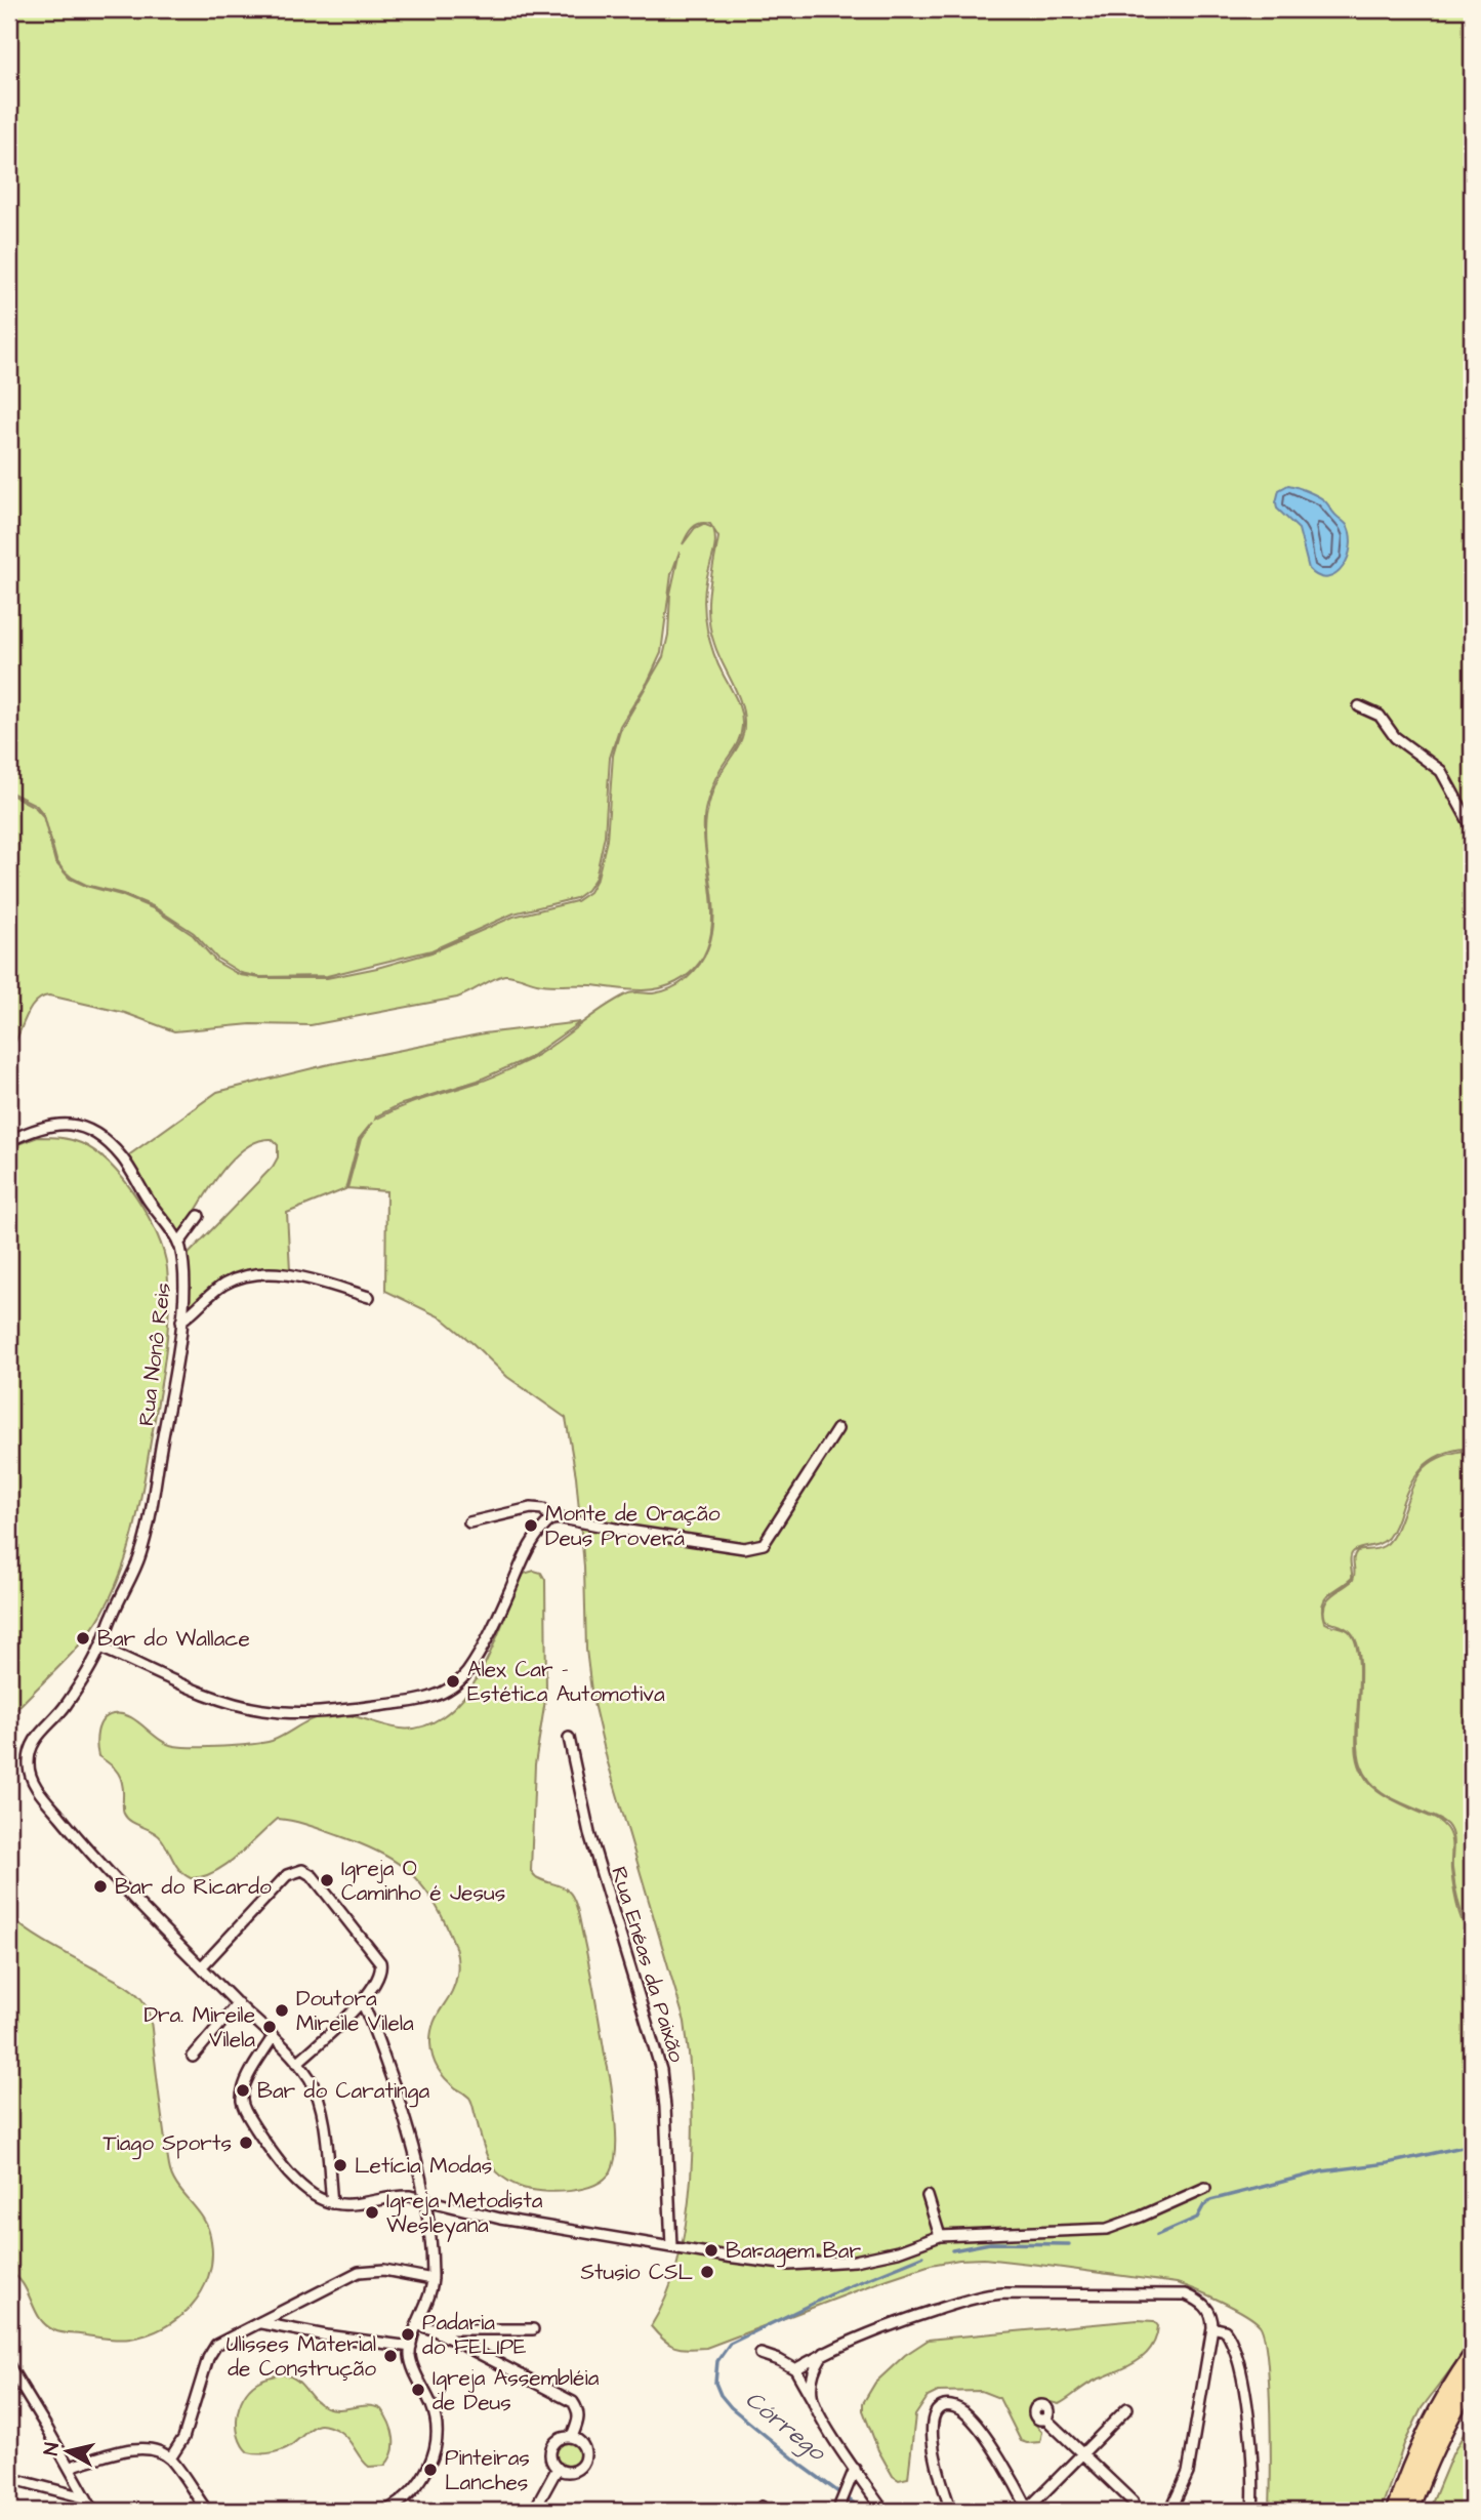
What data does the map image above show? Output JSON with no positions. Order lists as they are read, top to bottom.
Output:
{
  "streets": {
    "street": ["Rua Nonô Reis", "Rua Enéas da Paixão"]
  },
  "water": ["Córrego"],
  "places": [
    "Monte de Oração Deus Proverá",
    "Bar do Wallace",
    "Alex Car - Estética Automotiva",
    "Igreja O Caminho é Jesus",
    "Bar do Ricardo",
    "Doutora Mireile Vilela",
    "Dra. Mireile Vilela",
    "Bar do Caratinga",
    "Tiago Sports",
    "Letícia Modas",
    "Igreja Metodista Wesleyana",
    "Baragem Bar",
    "Stusio CSL",
    "Padaria do FELIPE",
    "Ulisses Material de Construção",
    "Igreja Assembléia de Deus",
    "Pinteiras Lanches"
  ],
  "north": "left"
}
